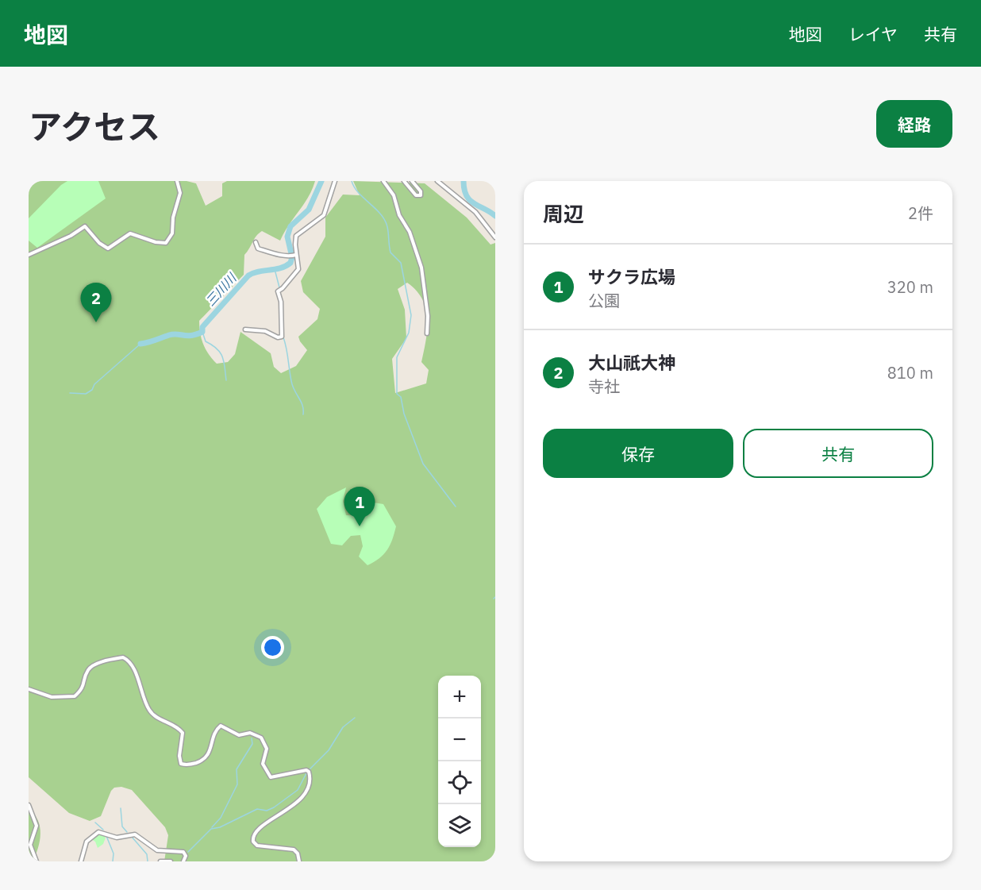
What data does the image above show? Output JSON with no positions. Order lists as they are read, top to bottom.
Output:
{
  "water": ["三川川"],
  "page": {
    "header": "地図",
    "nav": ["地図", "レイヤ", "共有"],
    "title": "アクセス",
    "buttons": [
      "経路",
      ["保存", "共有"]
    ],
    "heading": ["周辺", "2件"],
    "list": [
      {
        "mark": "1",
        "name": "サクラ広場",
        "note": "公園",
        "value": "320 m"
      },
      {
        "mark": "2",
        "name": "大山祇大神",
        "note": "寺社",
        "value": "810 m"
      }
    ],
    "pins": ["2", "1"],
    "map_buttons": ["+", "−"]
  }
}
